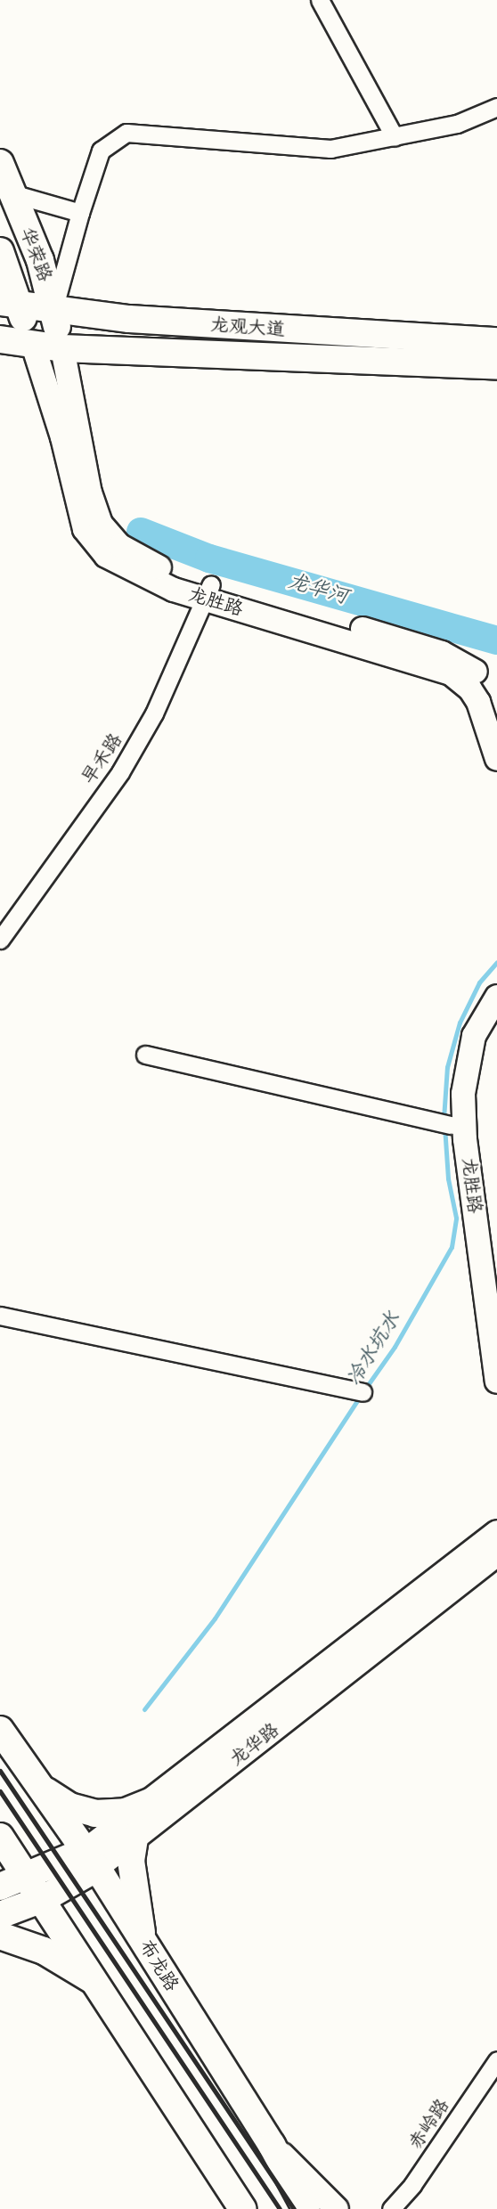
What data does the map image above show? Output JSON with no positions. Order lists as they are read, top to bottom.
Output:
{
  "streets": {
    "main road": [
      "华荣路",
      "龙观大道",
      "龙胜路",
      "龙华路",
      "布龙路"
    ],
    "street": ["早禾路", "赤岭路"]
  },
  "crossings": [
    ["华荣路", "龙观大道"],
    ["华荣路", "龙胜路"],
    ["龙观大道", "龙胜路"],
    ["龙胜路", "早禾路"],
    ["龙华路", "布龙路"]
  ],
  "water": ["龙华河", "冷水坑水"]
}
